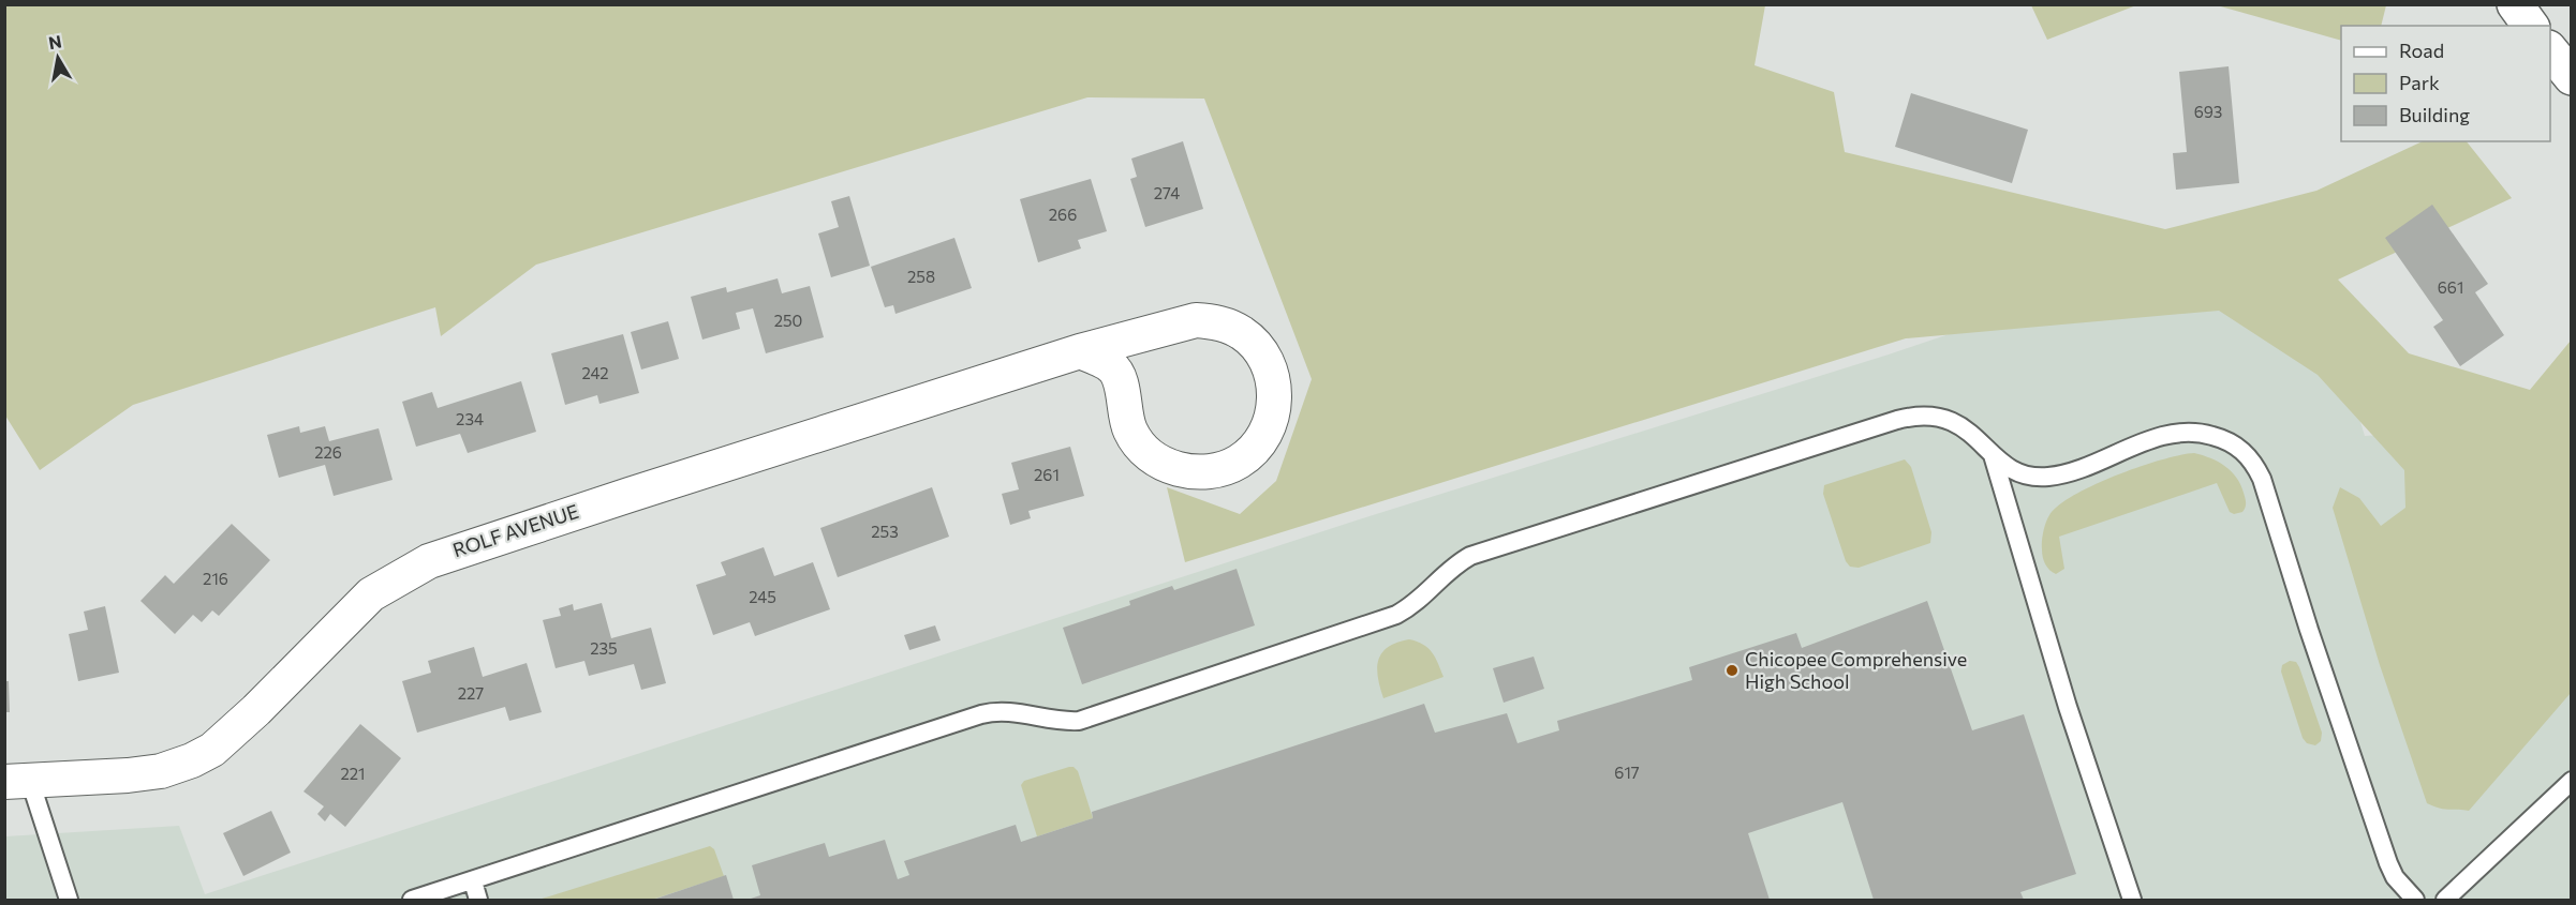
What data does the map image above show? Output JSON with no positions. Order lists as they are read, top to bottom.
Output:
{
  "streets": {
    "street": ["ROLF AVENUE"]
  },
  "places": ["Chicopee Comprehensive High School"],
  "house_numbers": [
    "693",
    "274",
    "266",
    "258",
    "661",
    "250",
    "242",
    "234",
    "226",
    "261",
    "253",
    "216",
    "245",
    "235",
    "227",
    "617",
    "221"
  ],
  "legend": ["Road", "Park", "Building"],
  "north": "top"
}
